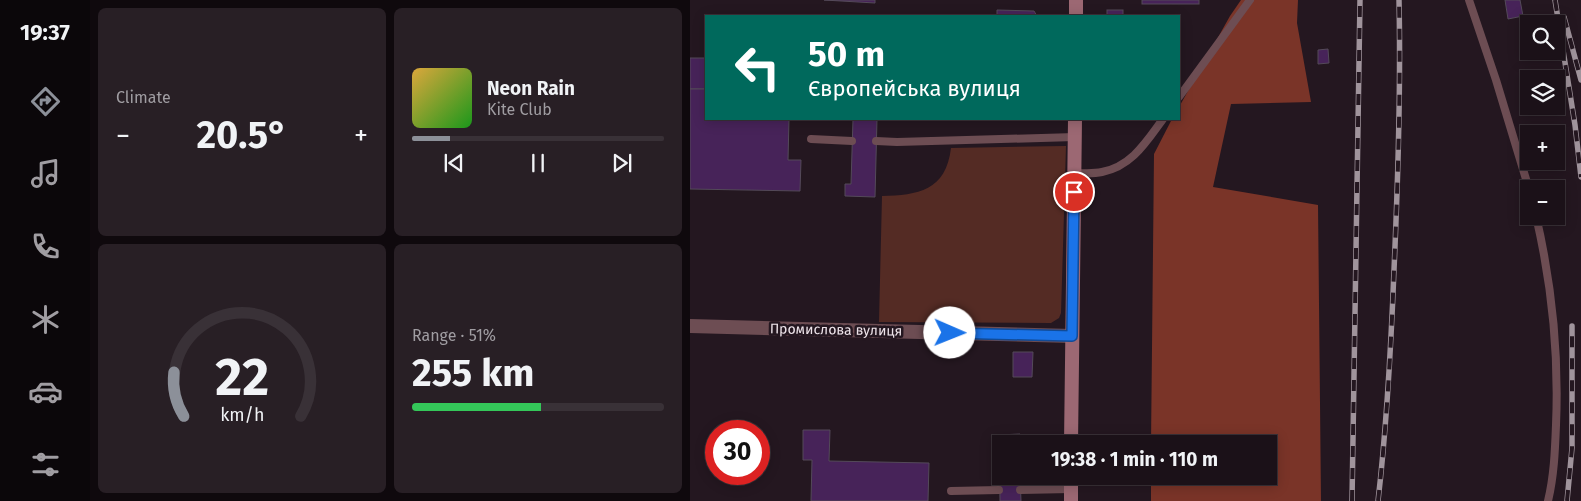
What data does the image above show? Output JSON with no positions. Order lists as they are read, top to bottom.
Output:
{
  "streets": {
    "street": ["Промислова вулиця"]
  },
  "page": {
    "tabs": "19:37",
    "tile": [
      "Climate",
      ["Range · 51%", "255 km"]
    ],
    "map_buttons": ["+", "−"],
    "turn": ["50 m", "Європейська вулиця"],
    "song": ["Neon Rain", "Kite Club"],
    "heat": ["−", "20.5°", "+"],
    "limit": "30",
    "trip": "19:38 · 1 min · 110 m",
    "gauge": ["22", "km/h"]
  }
}
